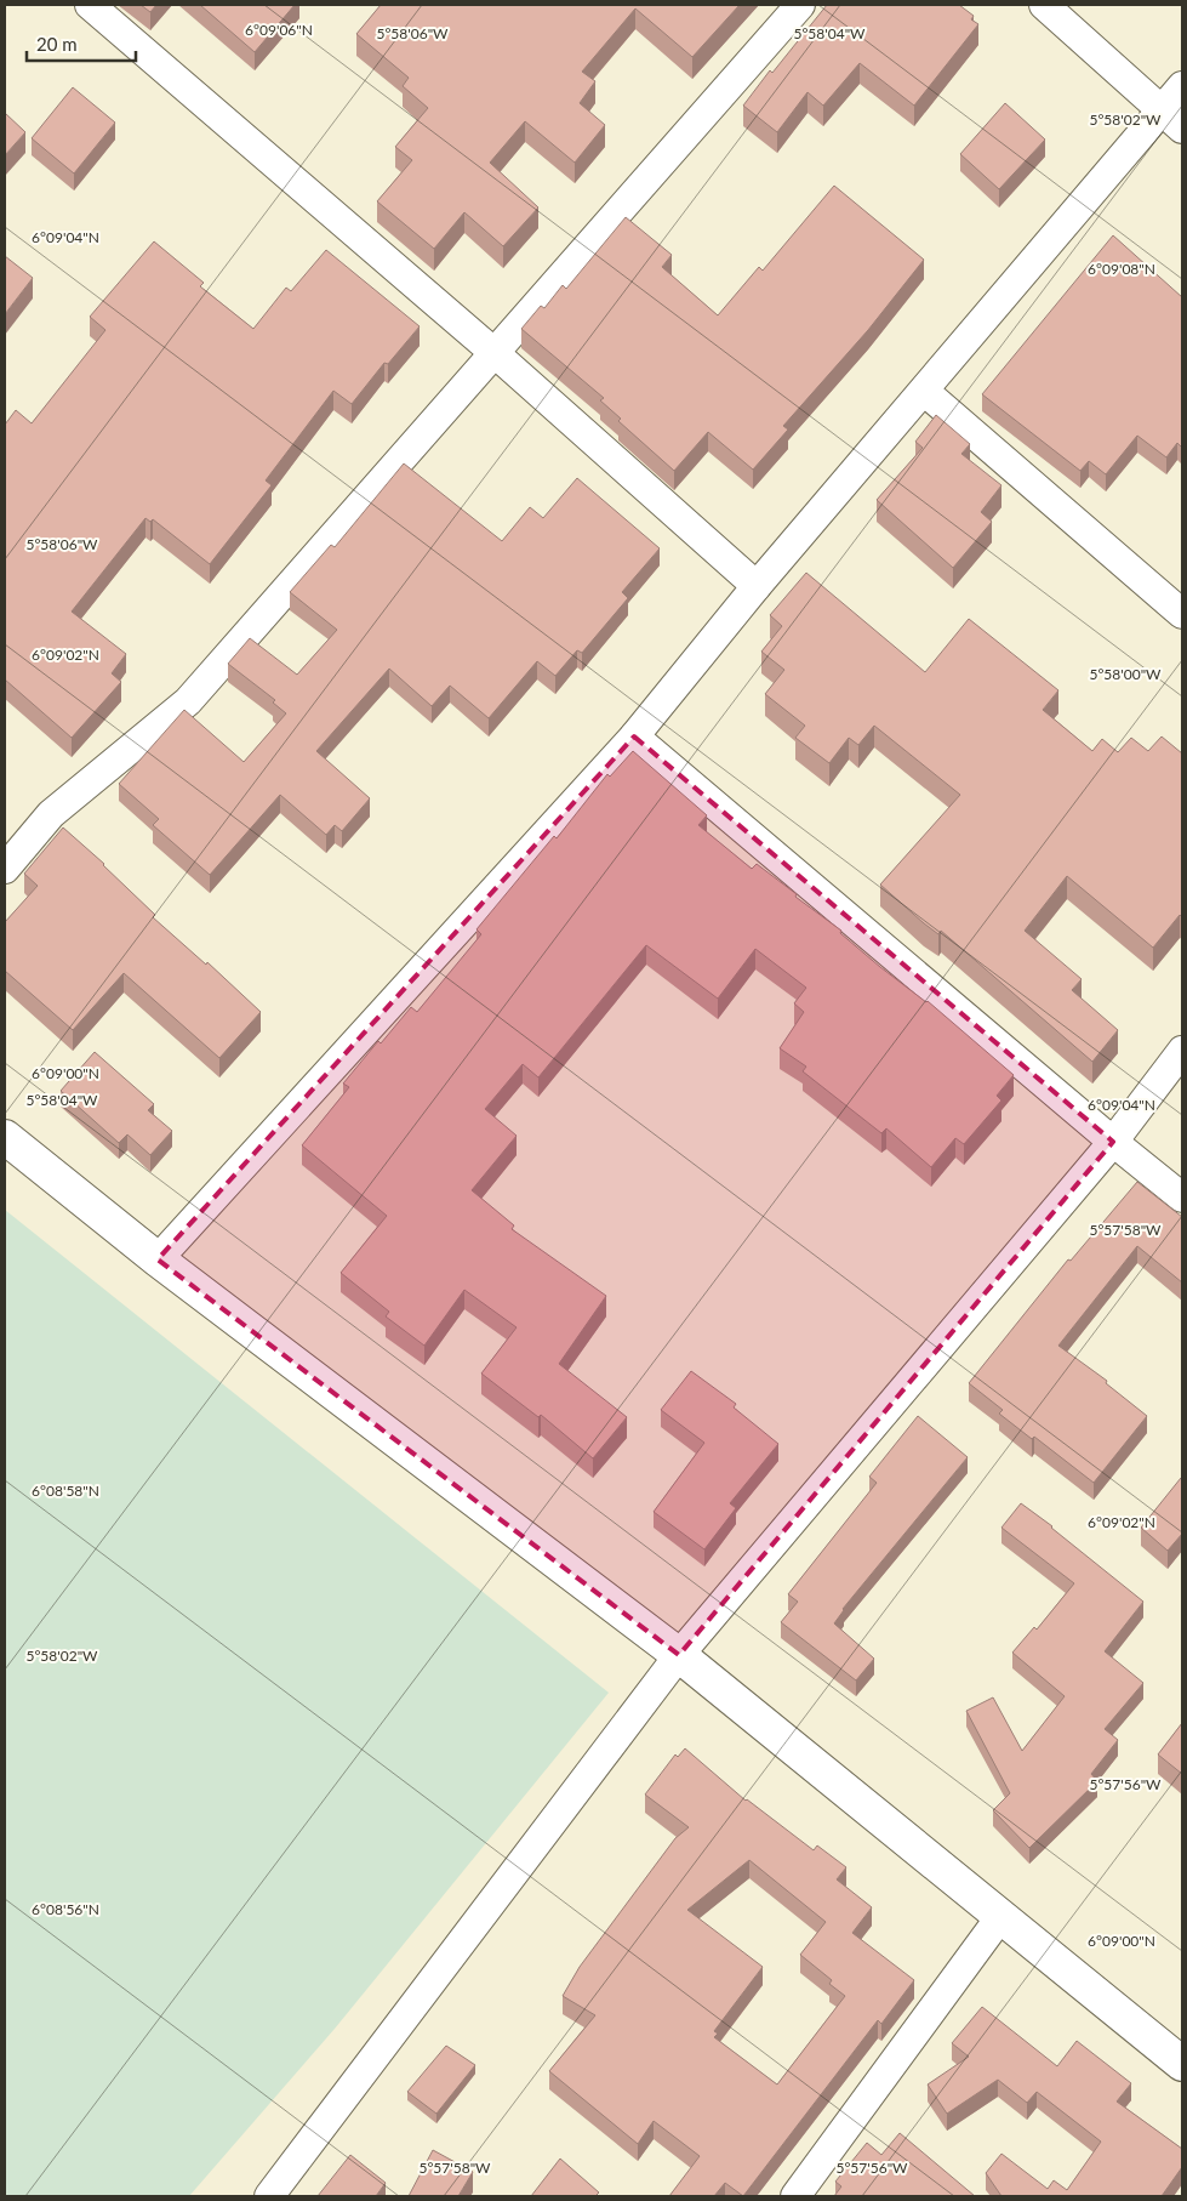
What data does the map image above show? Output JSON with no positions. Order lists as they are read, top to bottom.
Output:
{
  "scale_bar": "20 m",
  "coordinates": [
    "6°09'06\"N",
    "5°58'06\"W",
    "5°58'04\"W",
    "5°58'02\"W",
    "6°09'04\"N",
    "6°09'08\"N",
    "6°09'02\"N",
    "5°58'00\"W",
    "6°09'00\"N",
    "5°57'58\"W",
    "6°08'58\"N",
    "5°57'56\"W",
    "6°08'56\"N"
  ]
}
